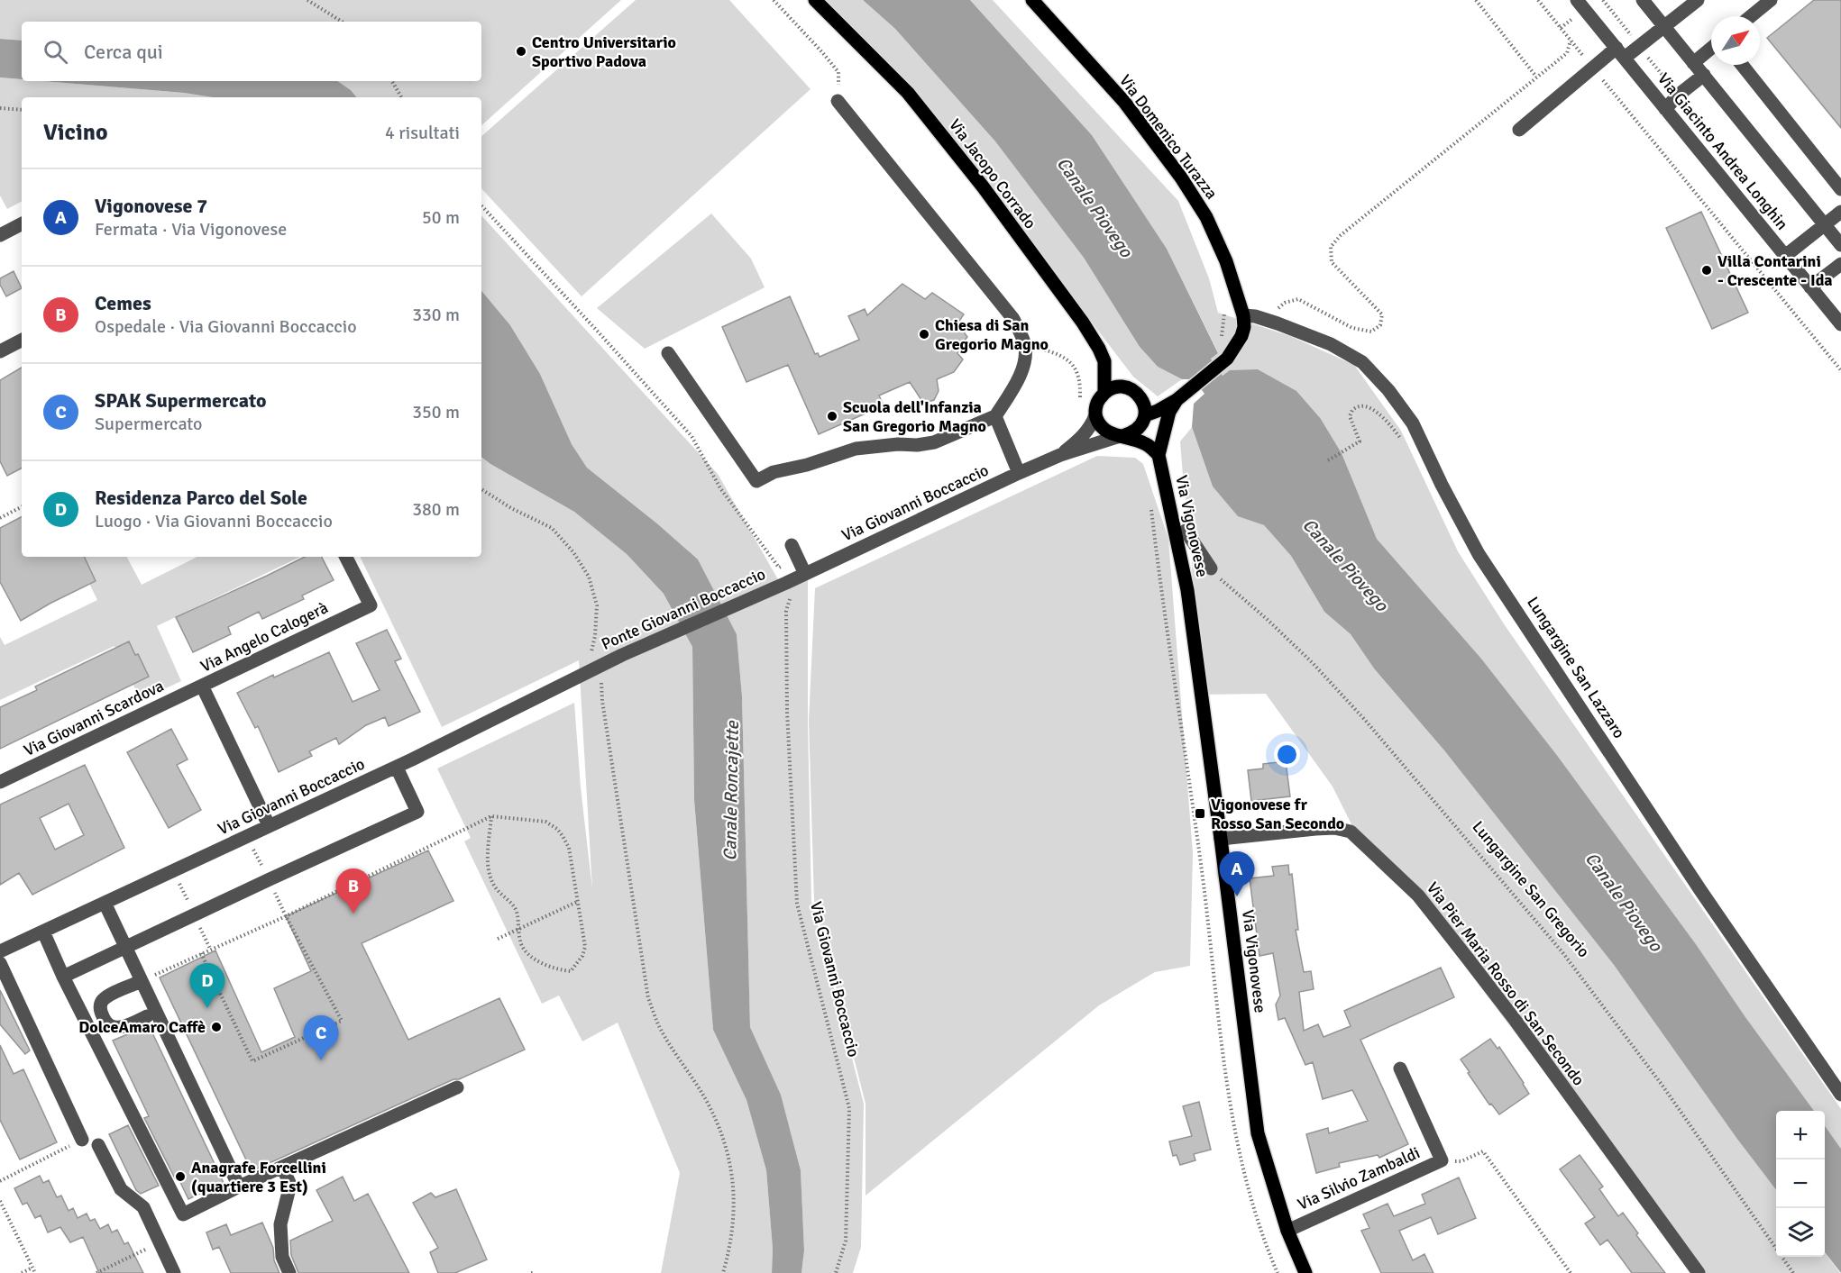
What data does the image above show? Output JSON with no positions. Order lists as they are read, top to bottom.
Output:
{
  "streets": {
    "main road": ["Via Domenico Turazza", "Via Jacopo Corrado", "Via Vigonovese"],
    "street": [
      "Via Giacinto Andrea Longhin",
      "Via Giovanni Boccaccio",
      "Ponte Giovanni Boccaccio",
      "Via Angelo Calogerà",
      "Lungargine San Lazzaro",
      "Via Giovanni Scardova",
      "Via Pier Maria Rosso di San Secondo",
      "Via Silvio Zambaldi"
    ],
    "path": ["Lungargine San Gregorio"]
  },
  "crossings": [
    ["Via Domenico Turazza", "Lungargine San Lazzaro"],
    ["Via Jacopo Corrado", "Via Giovanni Boccaccio"],
    ["Via Jacopo Corrado", "Via Vigonovese"],
    ["Via Giovanni Boccaccio", "Via Vigonovese"],
    ["Via Giovanni Boccaccio", "Ponte Giovanni Boccaccio"],
    ["Via Giovanni Boccaccio", "Via Angelo Calogerà"],
    ["Via Vigonovese", "Via Pier Maria Rosso di San Secondo"],
    ["Via Vigonovese", "Via Silvio Zambaldi"],
    ["Via Angelo Calogerà", "Via Giovanni Scardova"]
  ],
  "water": ["Canale Piovego", "Canale Roncajette"],
  "places": {
    "other": [
      "Centro Universitario Sportivo Padova",
      "Villa Contarini - Crescente - Ida",
      "Chiesa di San Gregorio Magno",
      "Scuola dell'Infanzia San Gregorio Magno",
      "DolceAmaro Caffè",
      "Anagrafe Forcellini (quartiere 3 Est)"
    ],
    "transit": ["Vigonovese fr Rosso San Secondo"]
  },
  "north": "top right",
  "page": {
    "search": "Cerca qui",
    "heading": ["Vicino", "4 risultati"],
    "list": [
      {
        "mark": "A",
        "name": "Vigonovese 7",
        "note": "Fermata · Via Vigonovese",
        "value": "50 m"
      },
      {
        "mark": "B",
        "name": "Cemes",
        "note": "Ospedale · Via Giovanni Boccaccio",
        "value": "330 m"
      },
      {
        "mark": "C",
        "name": "SPAK Supermercato",
        "note": "Supermercato",
        "value": "350 m"
      },
      {
        "mark": "D",
        "name": "Residenza Parco del Sole",
        "note": "Luogo · Via Giovanni Boccaccio",
        "value": "380 m"
      }
    ],
    "pins": [
      "A",
      "B",
      "D",
      "C"
    ],
    "map_buttons": ["+", "−"]
  }
}
